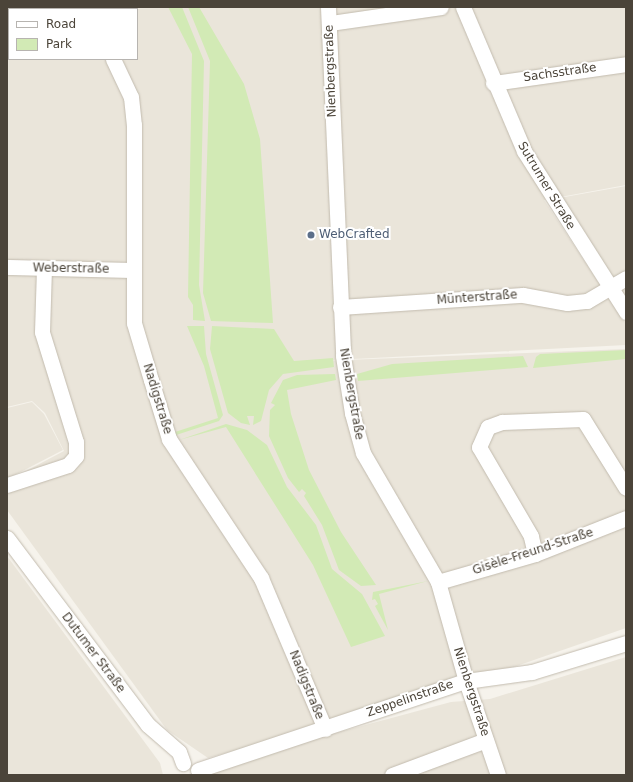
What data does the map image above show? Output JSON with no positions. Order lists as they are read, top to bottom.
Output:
{
  "streets": {
    "street": [
      "Nienbergstraße",
      "Sachsstraße",
      "Sutrumer Straße",
      "Weberstraße",
      "Münterstraße",
      "Nadigstraße",
      "Gisèle-Freund-Straße",
      "Dutumer Straße",
      "Zeppelinstraße"
    ]
  },
  "crossings": [
    ["Nienbergstraße", "Münterstraße"],
    ["Nienbergstraße", "Gisèle-Freund-Straße"],
    ["Nienbergstraße", "Zeppelinstraße"],
    ["Sachsstraße", "Sutrumer Straße"],
    ["Sutrumer Straße", "Münterstraße"],
    ["Weberstraße", "Nadigstraße"],
    ["Nadigstraße", "Zeppelinstraße"]
  ],
  "places": ["WebCrafted"],
  "legend": ["Road", "Park"]
}
